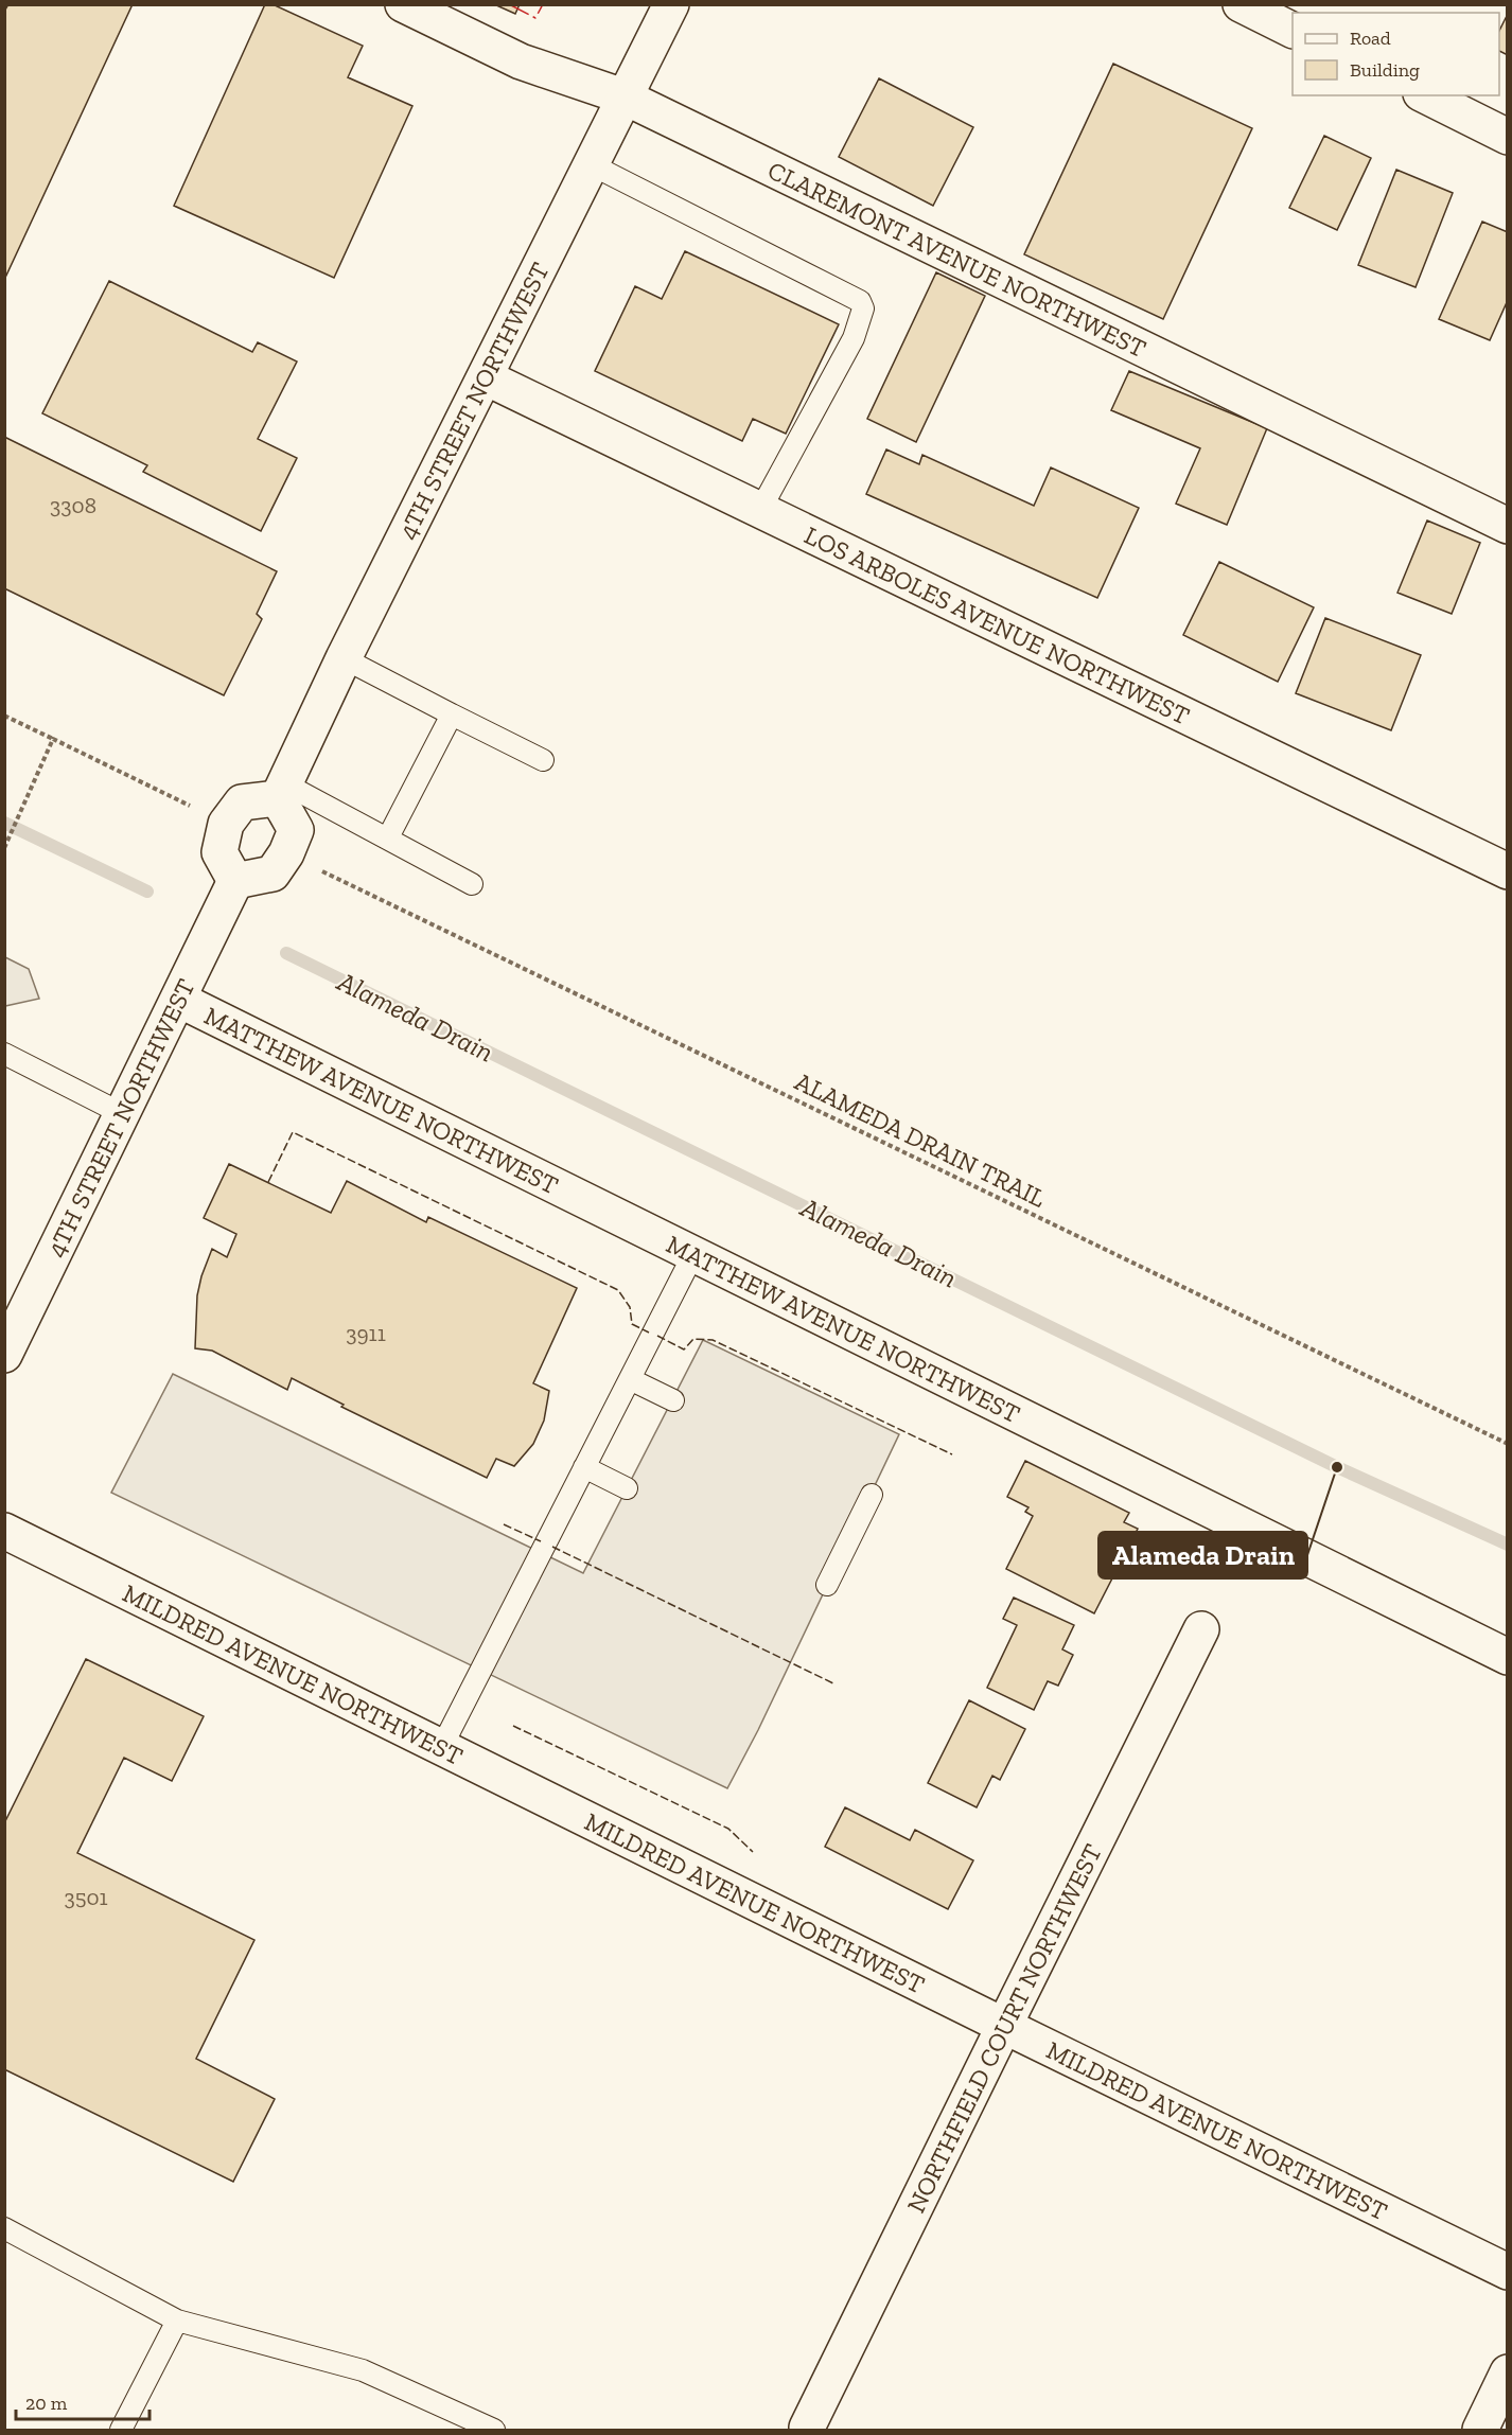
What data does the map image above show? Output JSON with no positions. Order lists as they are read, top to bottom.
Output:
{
  "streets": {
    "street": [
      "CLAREMONT AVENUE NORTHWEST",
      "4TH STREET NORTHWEST",
      "LOS ARBOLES AVENUE NORTHWEST",
      "MATTHEW AVENUE NORTHWEST",
      "MILDRED AVENUE NORTHWEST",
      "NORTHFIELD COURT NORTHWEST"
    ],
    "path": ["ALAMEDA DRAIN TRAIL"]
  },
  "crossings": [
    ["CLAREMONT AVENUE NORTHWEST", "4TH STREET NORTHWEST"],
    ["4TH STREET NORTHWEST", "LOS ARBOLES AVENUE NORTHWEST"],
    ["4TH STREET NORTHWEST", "MATTHEW AVENUE NORTHWEST"],
    ["MILDRED AVENUE NORTHWEST", "NORTHFIELD COURT NORTHWEST"]
  ],
  "water": ["Alameda Drain"],
  "places": ["Alameda Drain"],
  "house_numbers": ["3308", "3911", "3501"],
  "legend": ["Road", "Building"],
  "scale_bar": "20 m"
}
